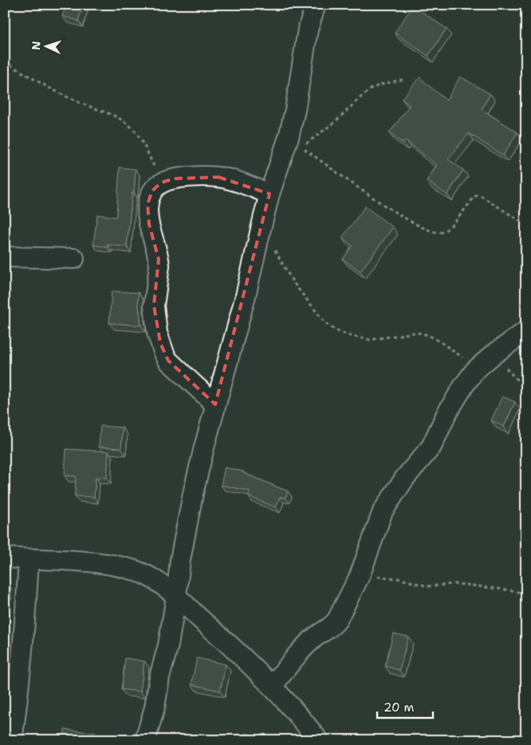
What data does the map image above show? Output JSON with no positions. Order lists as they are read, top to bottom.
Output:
{
  "scale_bar": "20 m",
  "north": "left"
}
